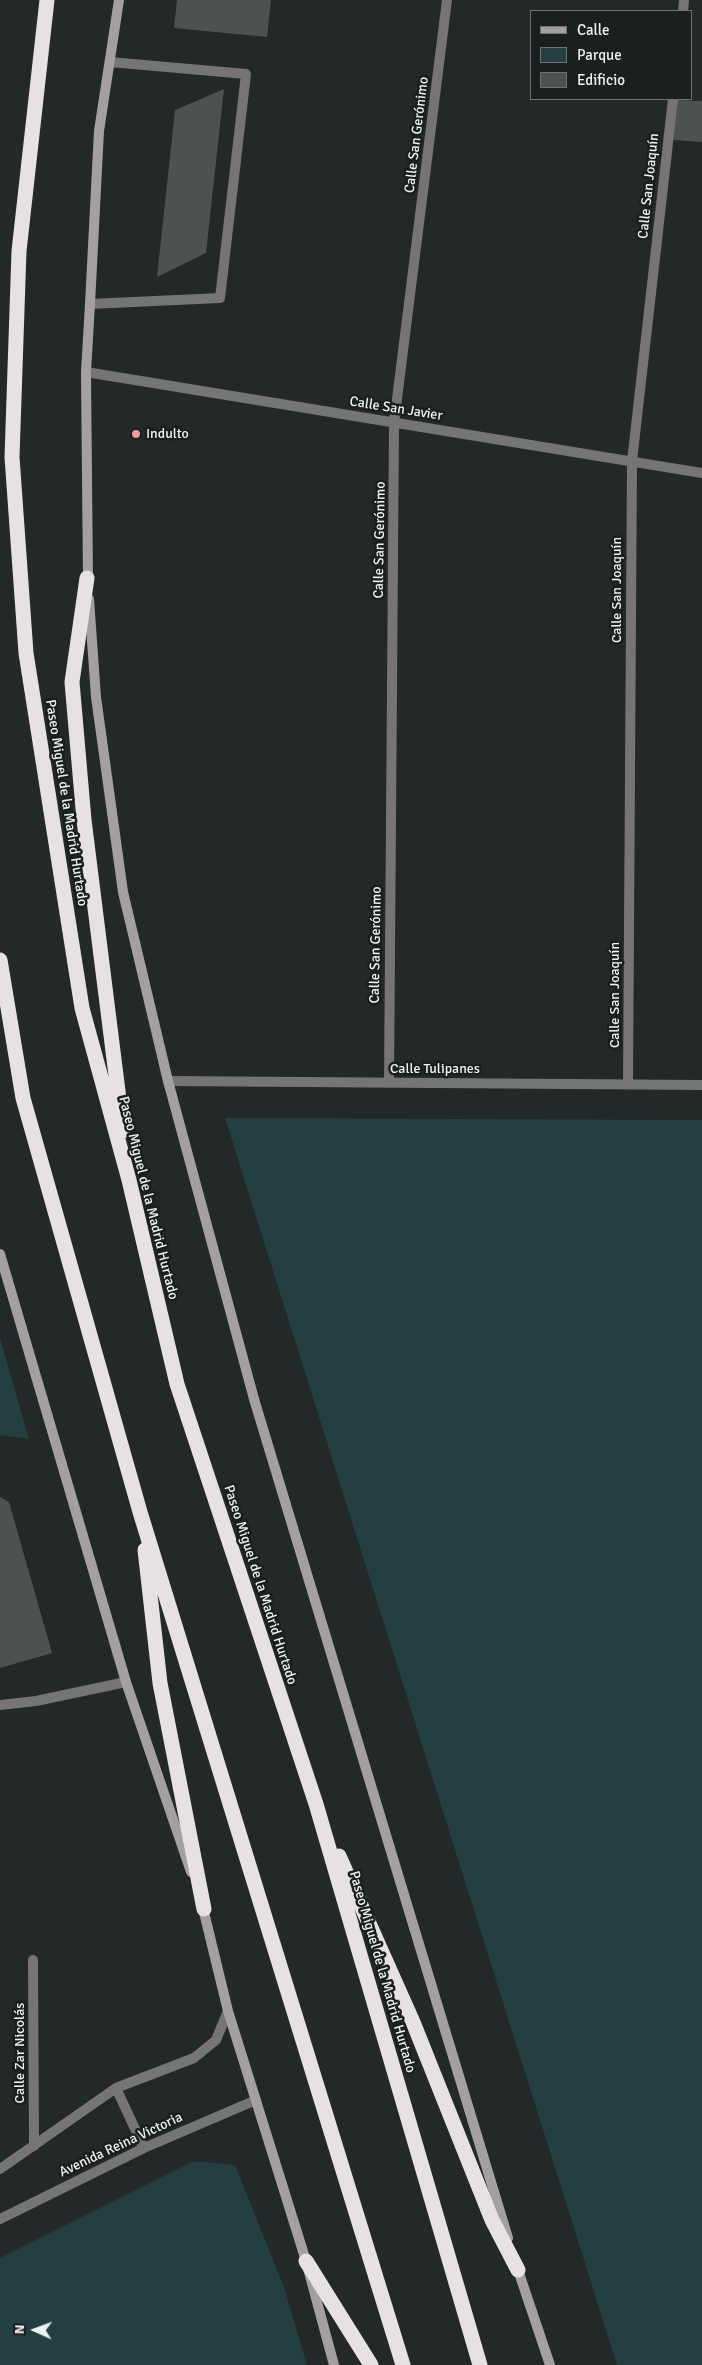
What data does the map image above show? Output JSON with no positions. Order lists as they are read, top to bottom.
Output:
{
  "streets": {
    "highway": ["Paseo Miguel de la Madrid Hurtado"],
    "street": [
      "Calle San Gerónimo",
      "Calle San Joaquín",
      "Calle San Javier",
      "Calle Tulipanes",
      "Calle Zar Nicolás",
      "Avenida Reina Victoria"
    ]
  },
  "crossings": [
    ["Calle San Gerónimo", "Calle San Javier"],
    ["Calle San Gerónimo", "Calle Tulipanes"],
    ["Calle San Joaquín", "Calle San Javier"],
    ["Calle San Joaquín", "Calle Tulipanes"]
  ],
  "places": ["Indulto"],
  "legend": ["Calle", "Parque", "Edificio"],
  "north": "left"
}
